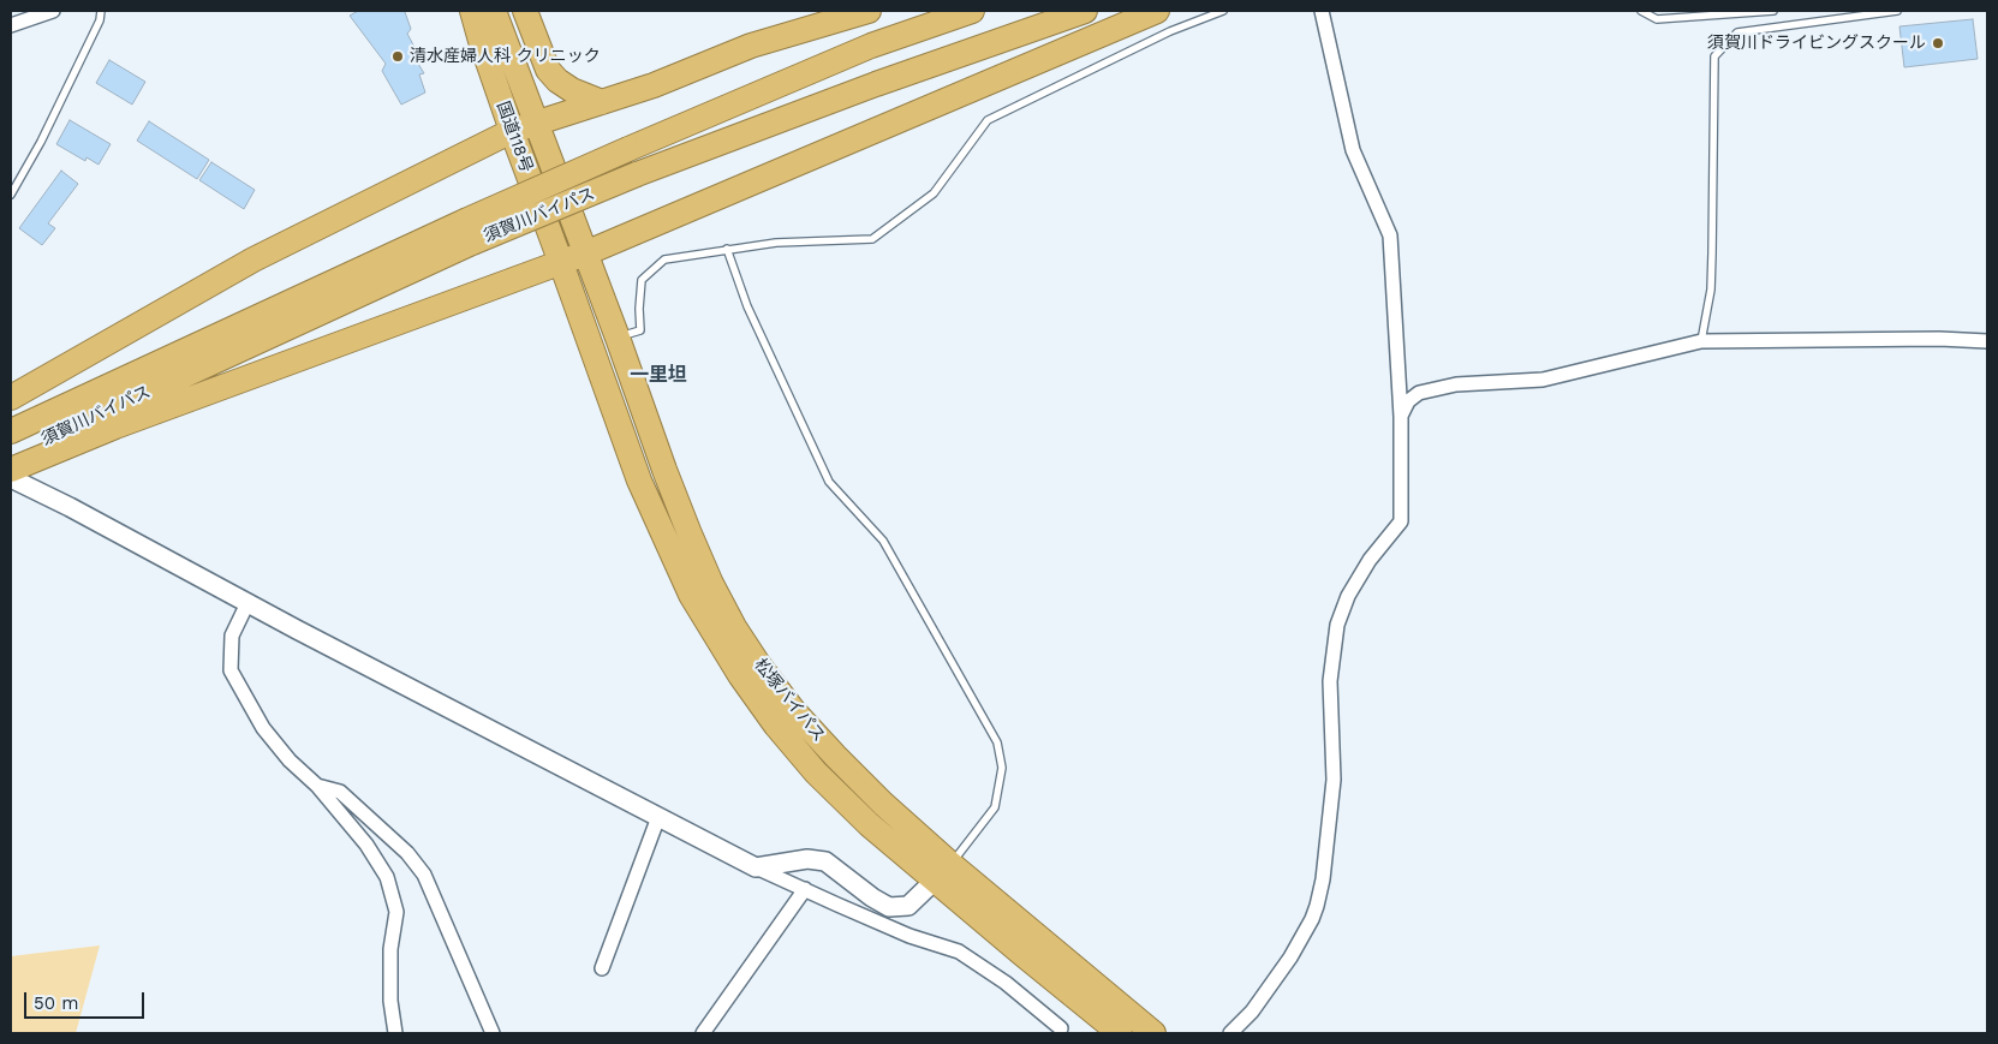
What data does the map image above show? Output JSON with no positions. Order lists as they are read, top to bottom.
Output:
{
  "streets": {
    "highway": ["国道118号", "須賀川バイパス", "松塚バイパス"]
  },
  "crossings": [
    ["国道118号", "松塚バイパス"]
  ],
  "districts": ["一里坦"],
  "places": ["須賀川ドライビングスクール", "清水産婦人科 クリニック"],
  "scale_bar": "50 m"
}
